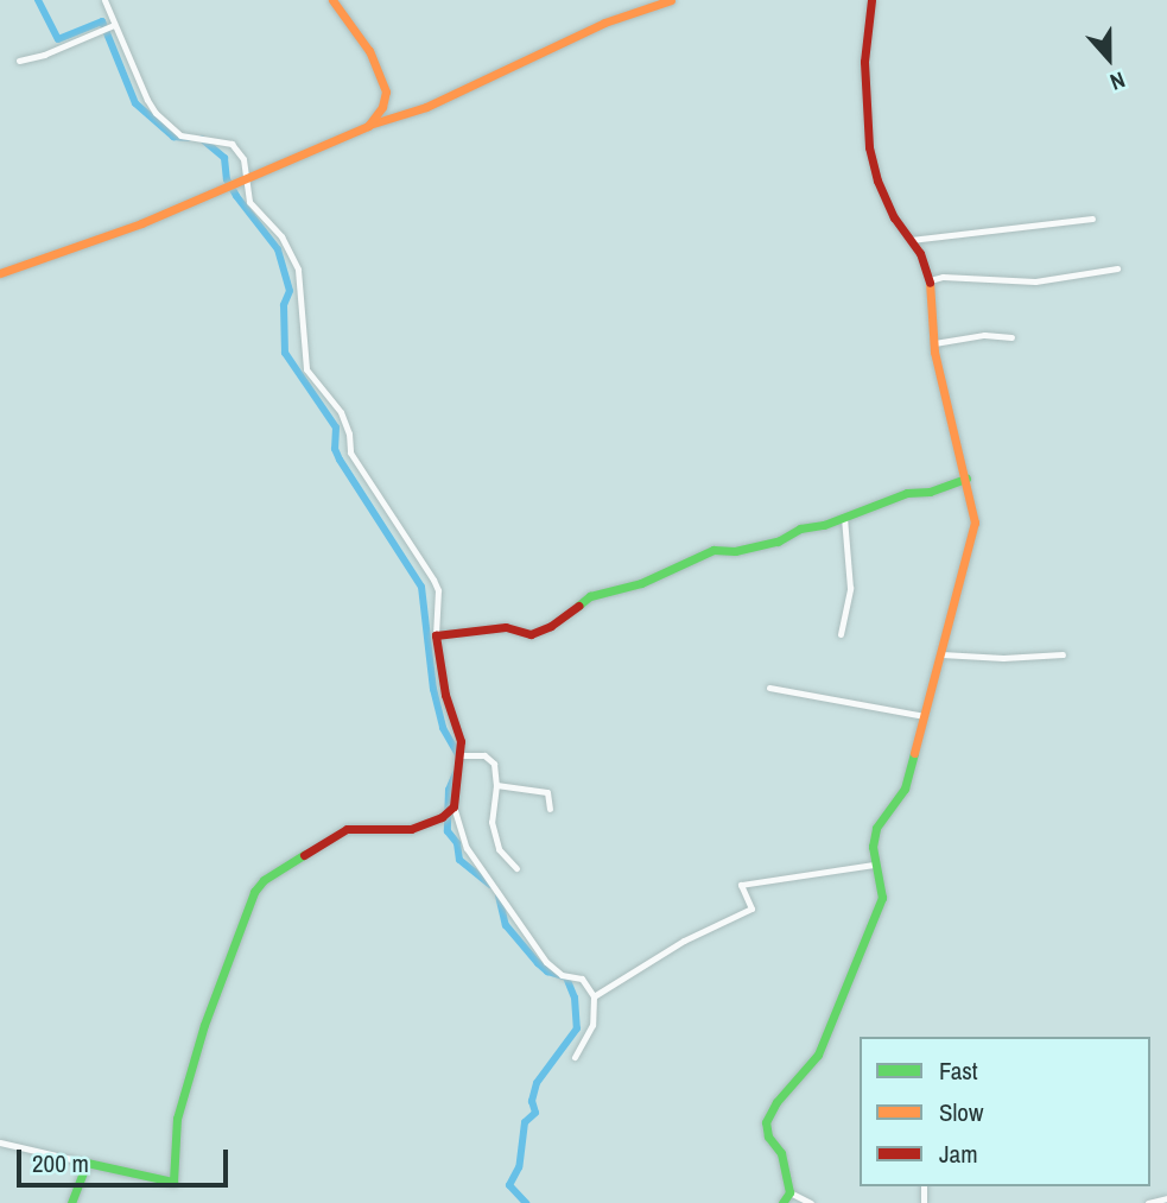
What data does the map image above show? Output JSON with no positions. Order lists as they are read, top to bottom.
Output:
{
  "legend": ["Fast", "Slow", "Jam"],
  "scale_bar": "200 m",
  "north": "bottom"
}
